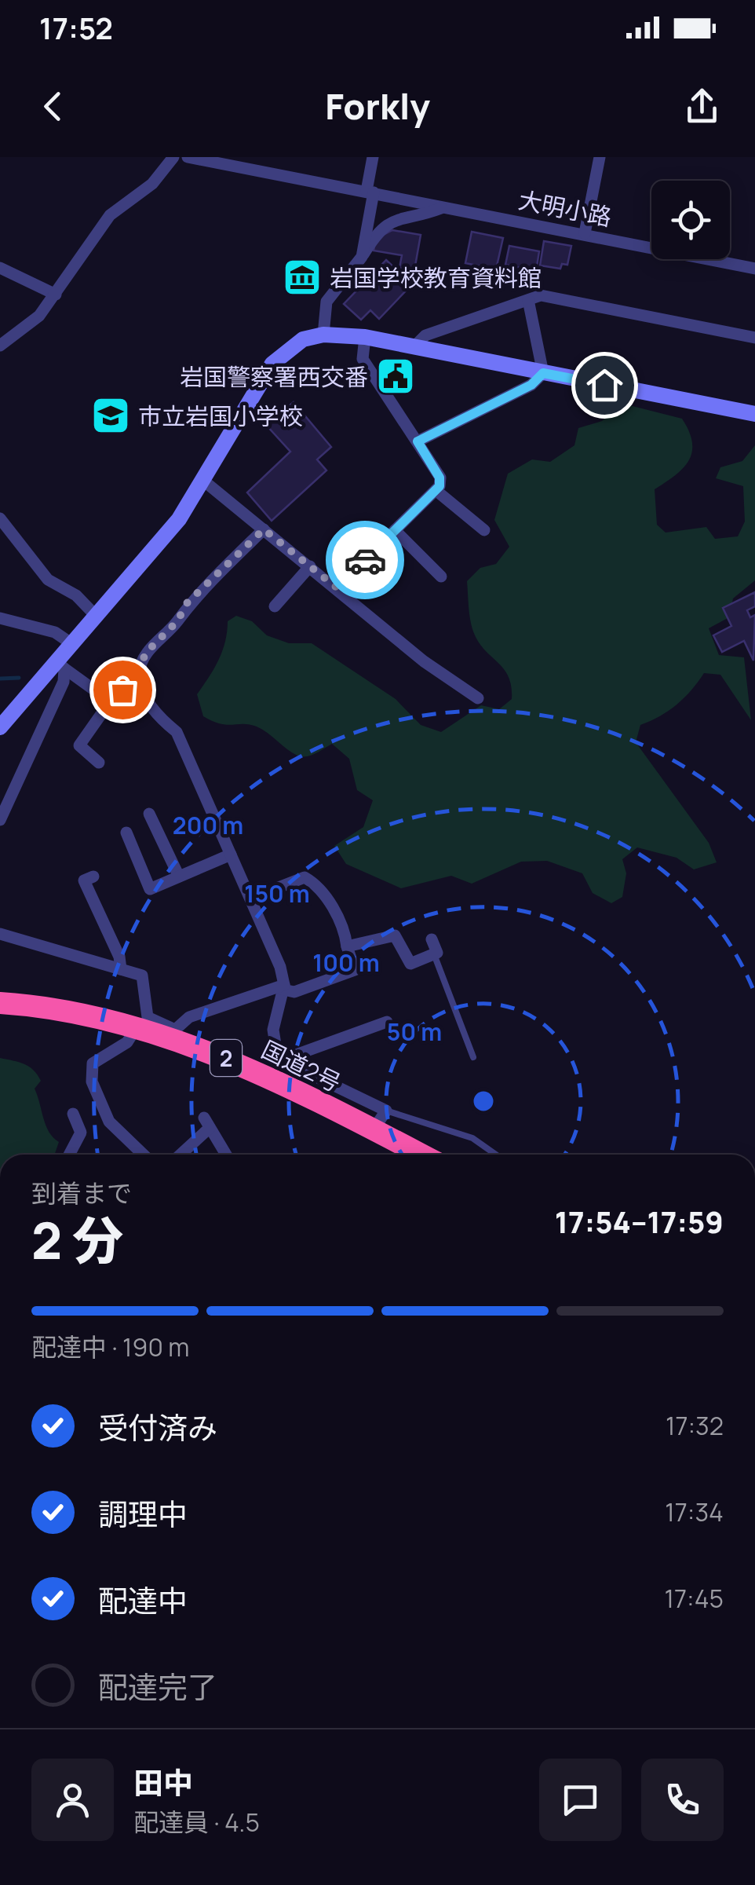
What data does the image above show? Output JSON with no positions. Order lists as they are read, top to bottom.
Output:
{
  "streets": {
    "highway": ["2", "国道2号"],
    "street": ["大明小路"]
  },
  "places": {
    "museum": ["岩国学校教育資料館"],
    "public building": ["岩国警察署西交番"],
    "school or university": ["市立岩国小学校"]
  },
  "page": {
    "status": "17:52",
    "header": "Forkly",
    "heading": ["2 分", "到着まで", "17:54–17:59"],
    "panel": ["田中", "配達員 · 4.5"],
    "bar": "配達中 · 190 m",
    "list": [
      ["受付済み", "17:32"],
      ["調理中", "17:34"],
      ["配達中", "17:45"],
      "配達完了"
    ]
  },
  "rings": [
    "200 m",
    "150 m",
    "100 m",
    "50 m"
  ]
}
